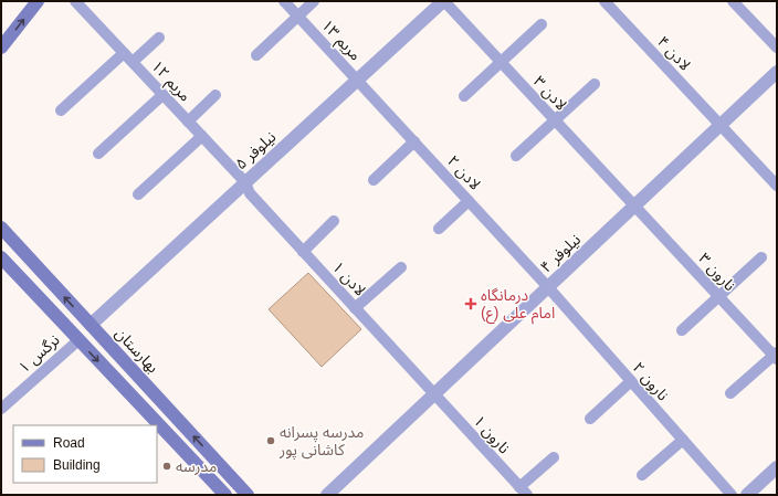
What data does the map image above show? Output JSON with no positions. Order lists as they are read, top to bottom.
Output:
{
  "streets": {
    "main road": ["بهارستان"],
    "street": [
      "مریم ۱۳",
      "لادن ۴",
      "مریم ۱۲",
      "لادن ۳",
      "نیلوفر ۵",
      "لادن ۲",
      "نیلوفر ۴",
      "نارون ۳",
      "لادن ۱",
      "نرگس ۱",
      "نارون ۲",
      "نارون ۱"
    ]
  },
  "crossings": [
    ["مریم ۱۳", "نیلوفر ۵"],
    ["مریم ۱۳", "لادن ۲"],
    ["لادن ۴", "نیلوفر ۴"],
    ["مریم ۱۲", "نیلوفر ۵"],
    ["مریم ۱۲", "لادن ۱"],
    ["لادن ۳", "نیلوفر ۵"],
    ["لادن ۳", "نیلوفر ۴"],
    ["لادن ۳", "نارون ۳"],
    ["نیلوفر ۵", "لادن ۲"],
    ["نیلوفر ۵", "لادن ۱"],
    ["نیلوفر ۵", "بهارستان"],
    ["لادن ۲", "نیلوفر ۴"],
    ["لادن ۲", "نارون ۲"],
    ["نیلوفر ۴", "نارون ۳"],
    ["نیلوفر ۴", "لادن ۱"],
    ["نیلوفر ۴", "نارون ۲"],
    ["نیلوفر ۴", "نارون ۱"],
    ["لادن ۱", "نارون ۱"]
  ],
  "places": {
    "health": ["درمانگاه امام علی (ع)"],
    "other": ["مدرسه پسرانه کاشانی پور", "مدرسه"]
  },
  "legend": ["Road", "Building"]
}
